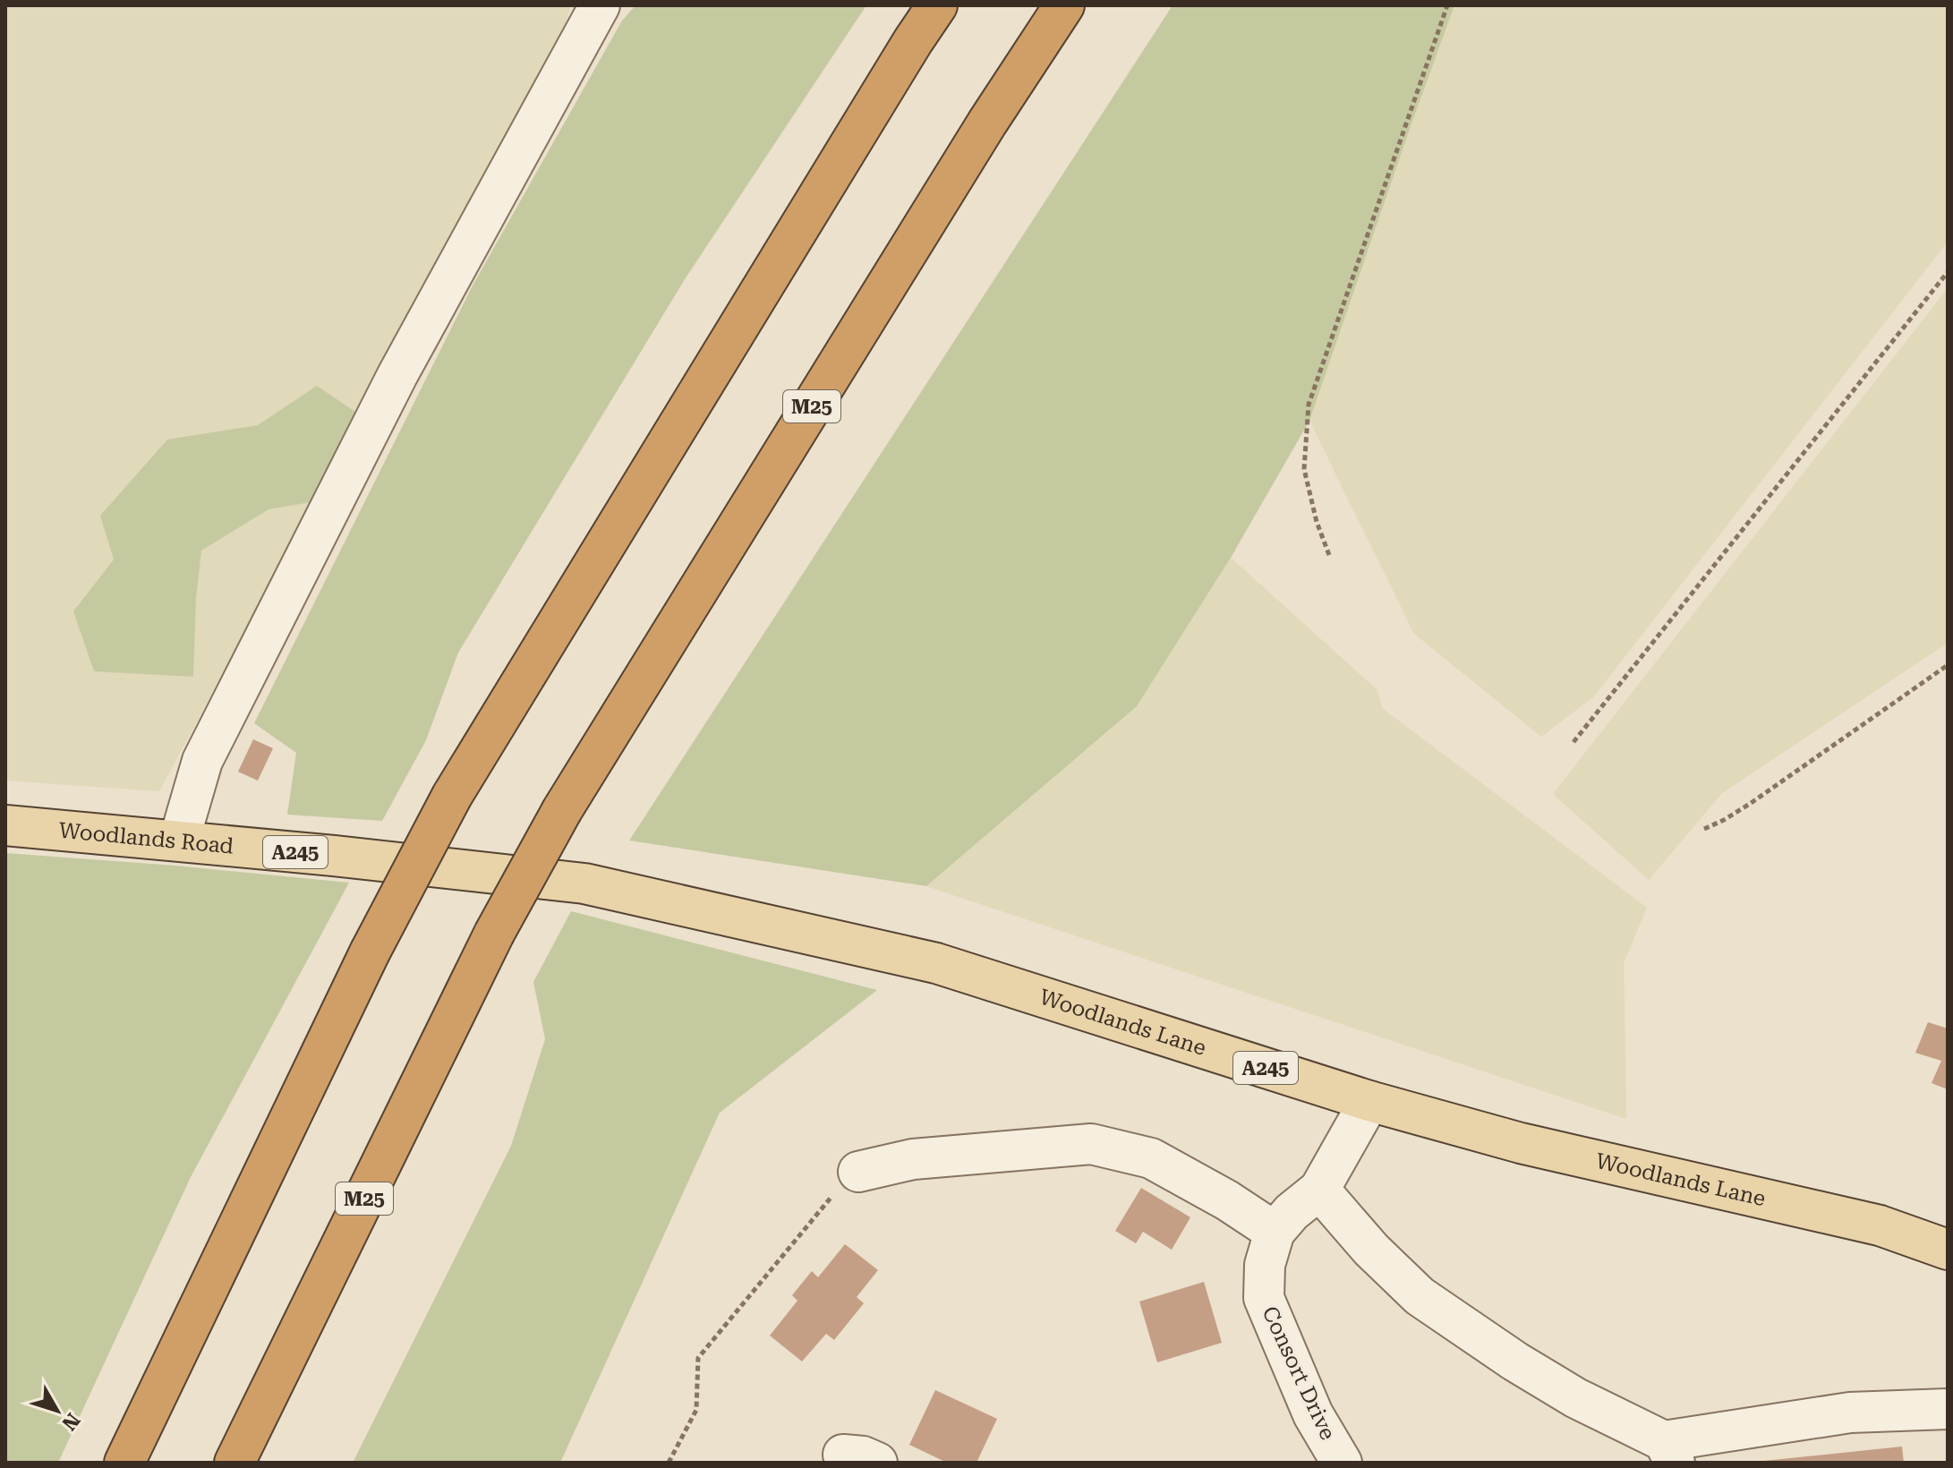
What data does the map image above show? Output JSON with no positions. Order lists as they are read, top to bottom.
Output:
{
  "streets": {
    "highway": ["M25"],
    "main road": ["Woodlands Road", "A245", "Woodlands Lane"],
    "street": ["Consort Drive"]
  },
  "crossings": [
    ["Woodlands Road", "Woodlands Lane"],
    ["Woodlands Lane", "Consort Drive"]
  ],
  "north": "bottom right"
}
